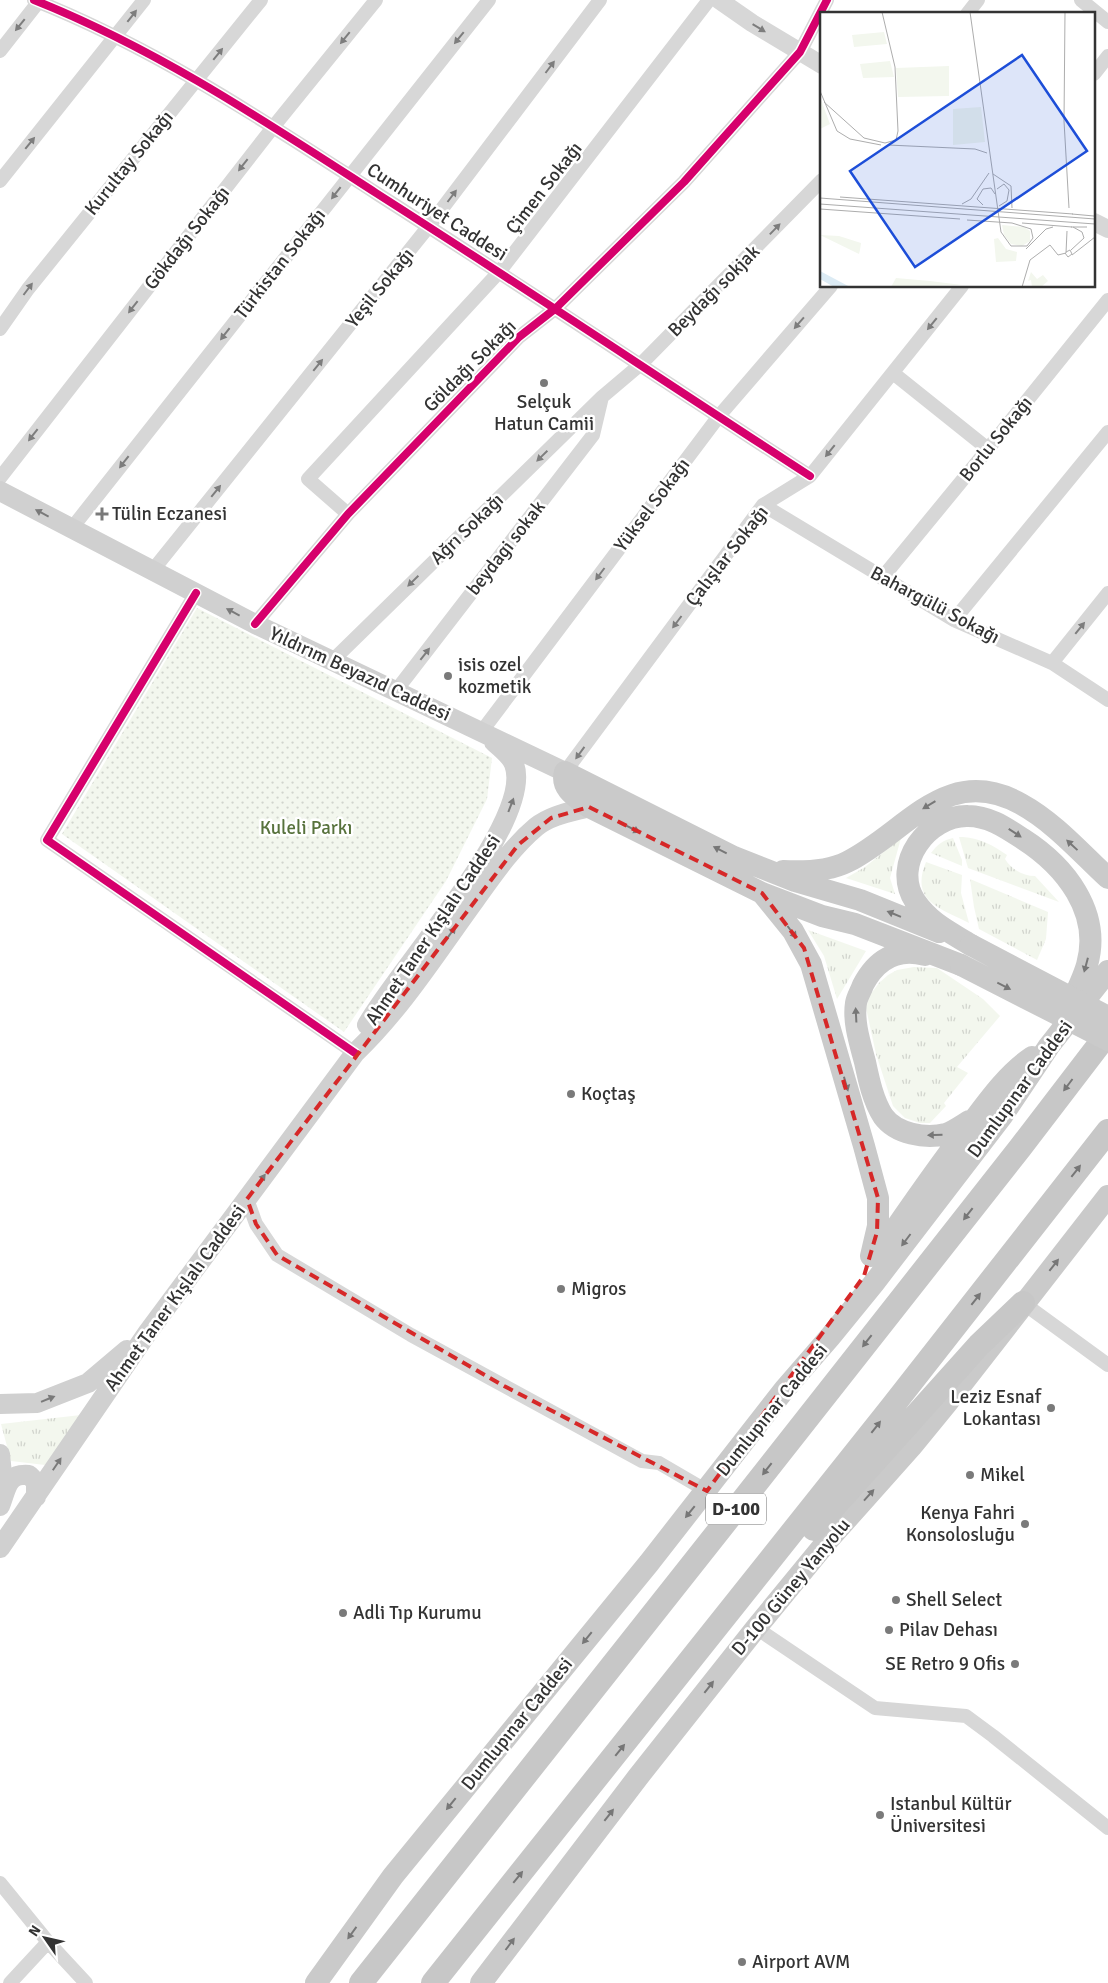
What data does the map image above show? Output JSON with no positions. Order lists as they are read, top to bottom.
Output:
{
  "streets": {
    "highway": ["D-100"],
    "main road": [
      "Yıldırım Beyazıd Caddesi",
      "Ahmet Taner Kışlalı Caddesi",
      "Dumlupınar Caddesi",
      "D-100 Güney Yanyolu"
    ],
    "street": [
      "Kurultay Sokağı",
      "Çimen Sokağı",
      "Cumhuriyet Caddesi",
      "Gökdağı Sokağı",
      "Türkistan Sokağı",
      "Yeşil Sokağı",
      "Beydağı sokjak",
      "Göldağı Sokağı",
      "Borlu Sokağı",
      "Yüksel Sokağı",
      "Ağrı Sokağı",
      "beydagi sokak",
      "Çalışlar Sokağı",
      "Bahargülü Sokağı"
    ]
  },
  "crossings": [
    ["Kurultay Sokağı", "Cumhuriyet Caddesi"],
    ["Çimen Sokağı", "Cumhuriyet Caddesi"],
    ["Çimen Sokağı", "Göldağı Sokağı"],
    ["Cumhuriyet Caddesi", "Gökdağı Sokağı"],
    ["Cumhuriyet Caddesi", "Türkistan Sokağı"],
    ["Cumhuriyet Caddesi", "Yeşil Sokağı"],
    ["Cumhuriyet Caddesi", "Beydağı sokjak"],
    ["Cumhuriyet Caddesi", "Göldağı Sokağı"],
    ["Cumhuriyet Caddesi", "Yüksel Sokağı"],
    ["Cumhuriyet Caddesi", "Çalışlar Sokağı"],
    ["Türkistan Sokağı", "Yıldırım Beyazıd Caddesi"],
    ["Yeşil Sokağı", "Yıldırım Beyazıd Caddesi"],
    ["Beydağı sokjak", "Ağrı Sokağı"],
    ["Beydağı sokjak", "beydagi sokak"],
    ["Göldağı Sokağı", "Yıldırım Beyazıd Caddesi"],
    ["Borlu Sokağı", "Bahargülü Sokağı"],
    ["Yüksel Sokağı", "Yıldırım Beyazıd Caddesi"],
    ["Yüksel Sokağı", "Ahmet Taner Kışlalı Caddesi"],
    ["Ağrı Sokağı", "beydagi sokak"],
    ["Ağrı Sokağı", "Yıldırım Beyazıd Caddesi"],
    ["beydagi sokak", "Yıldırım Beyazıd Caddesi"],
    ["Çalışlar Sokağı", "Bahargülü Sokağı"],
    ["Çalışlar Sokağı", "Yıldırım Beyazıd Caddesi"],
    ["Yıldırım Beyazıd Caddesi", "Ahmet Taner Kışlalı Caddesi"]
  ],
  "one_way": [
    "Gökdağı Sokağı",
    "Türkistan Sokağı",
    "Yeşil Sokağı",
    "Beydağı sokjak",
    "Yüksel Sokağı",
    "Ağrı Sokağı",
    "beydagi sokak",
    "Çalışlar Sokağı",
    "Ahmet Taner Kışlalı Caddesi"
  ],
  "parks": ["Kuleli Parkı"],
  "places": {
    "other": [
      "Selçuk Hatun Camii",
      "isis ozel kozmetik",
      "Koçtaş",
      "Migros",
      "Leziz Esnaf Lokantası",
      "Mikel",
      "Kenya Fahri Konsolosluğu",
      "Shell Select",
      "Adli Tıp Kurumu",
      "Pilav Dehası",
      "SE Retro 9 Ofis",
      "Istanbul Kültür Üniversitesi",
      "Airport AVM"
    ],
    "health": ["Tülin Eczanesi"]
  },
  "north": "top left"
}
